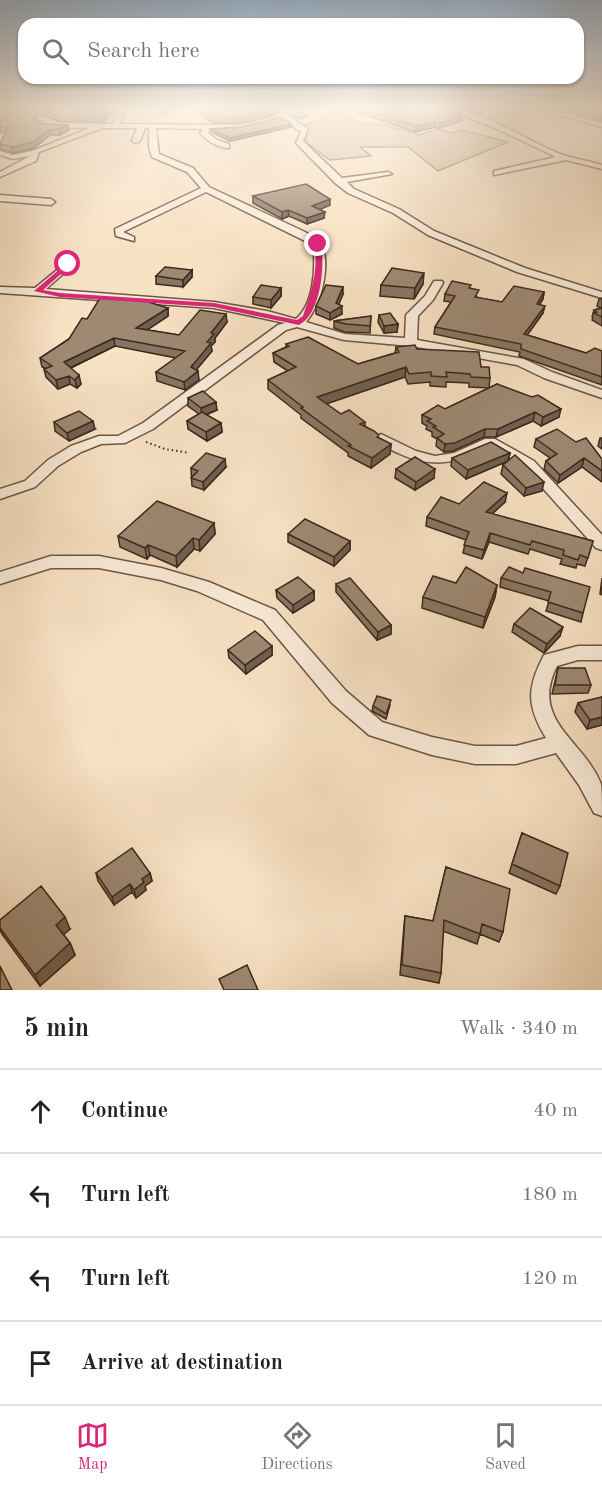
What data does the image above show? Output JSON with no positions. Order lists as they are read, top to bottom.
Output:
{
  "page": {
    "search": "Search here",
    "heading": ["5 min", "Walk · 340 m"],
    "list": [
      ["Continue", "40 m"],
      ["Turn left", "180 m"],
      ["Turn left", "120 m"],
      "Arrive at destination"
    ],
    "nav": ["Map", "Directions", "Saved"]
  }
}
